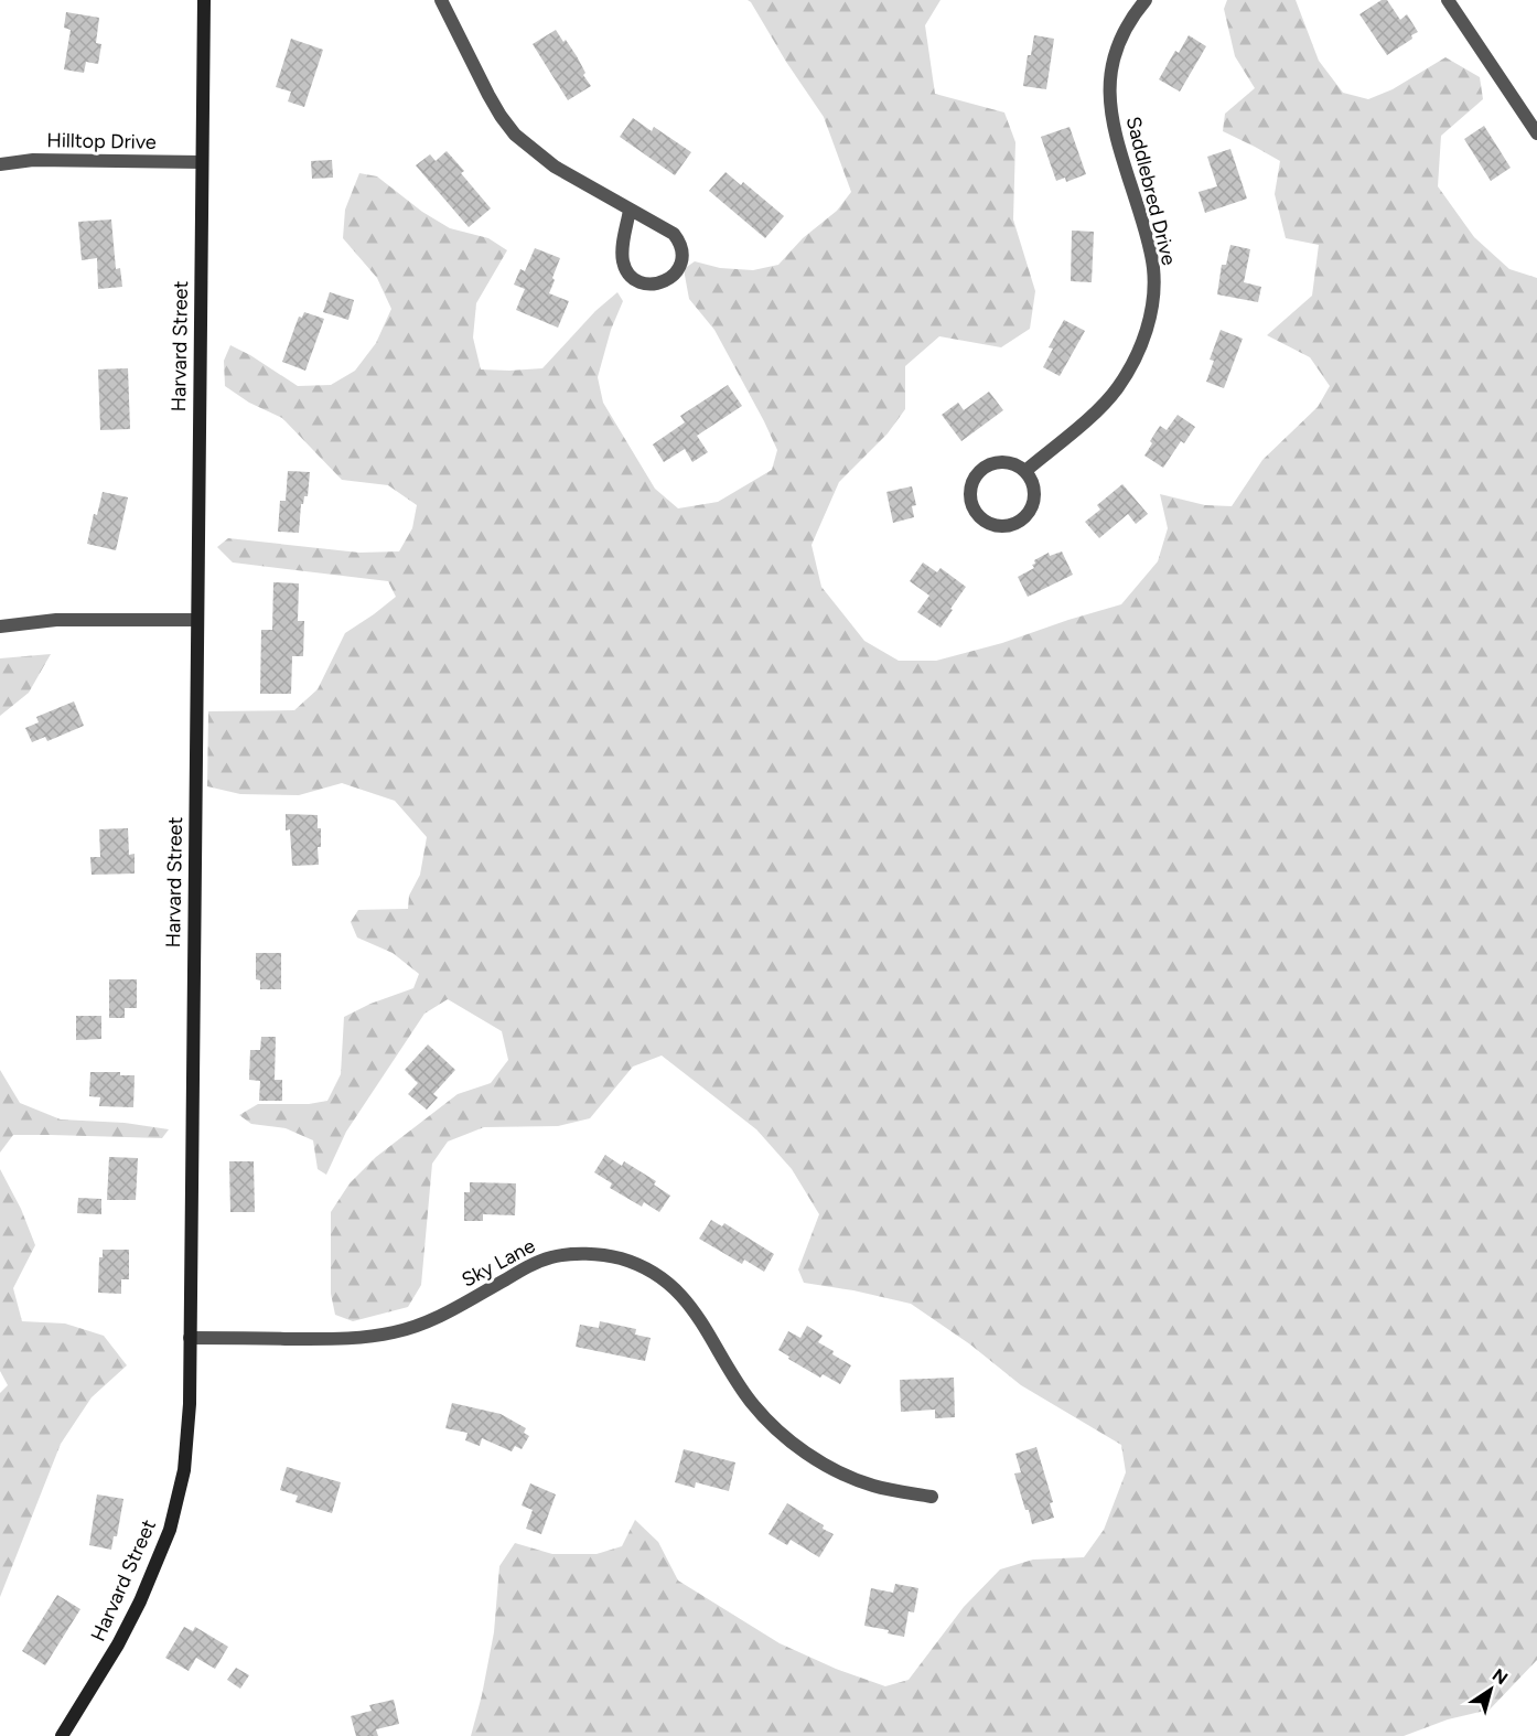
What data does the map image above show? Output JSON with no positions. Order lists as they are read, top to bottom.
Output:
{
  "streets": {
    "main road": ["Harvard Street"],
    "street": ["Hilltop Drive", "Saddlebred Drive", "Sky Lane"]
  },
  "crossings": [
    ["Hilltop Drive", "Harvard Street"],
    ["Harvard Street", "Sky Lane"]
  ],
  "north": "top right"
}
